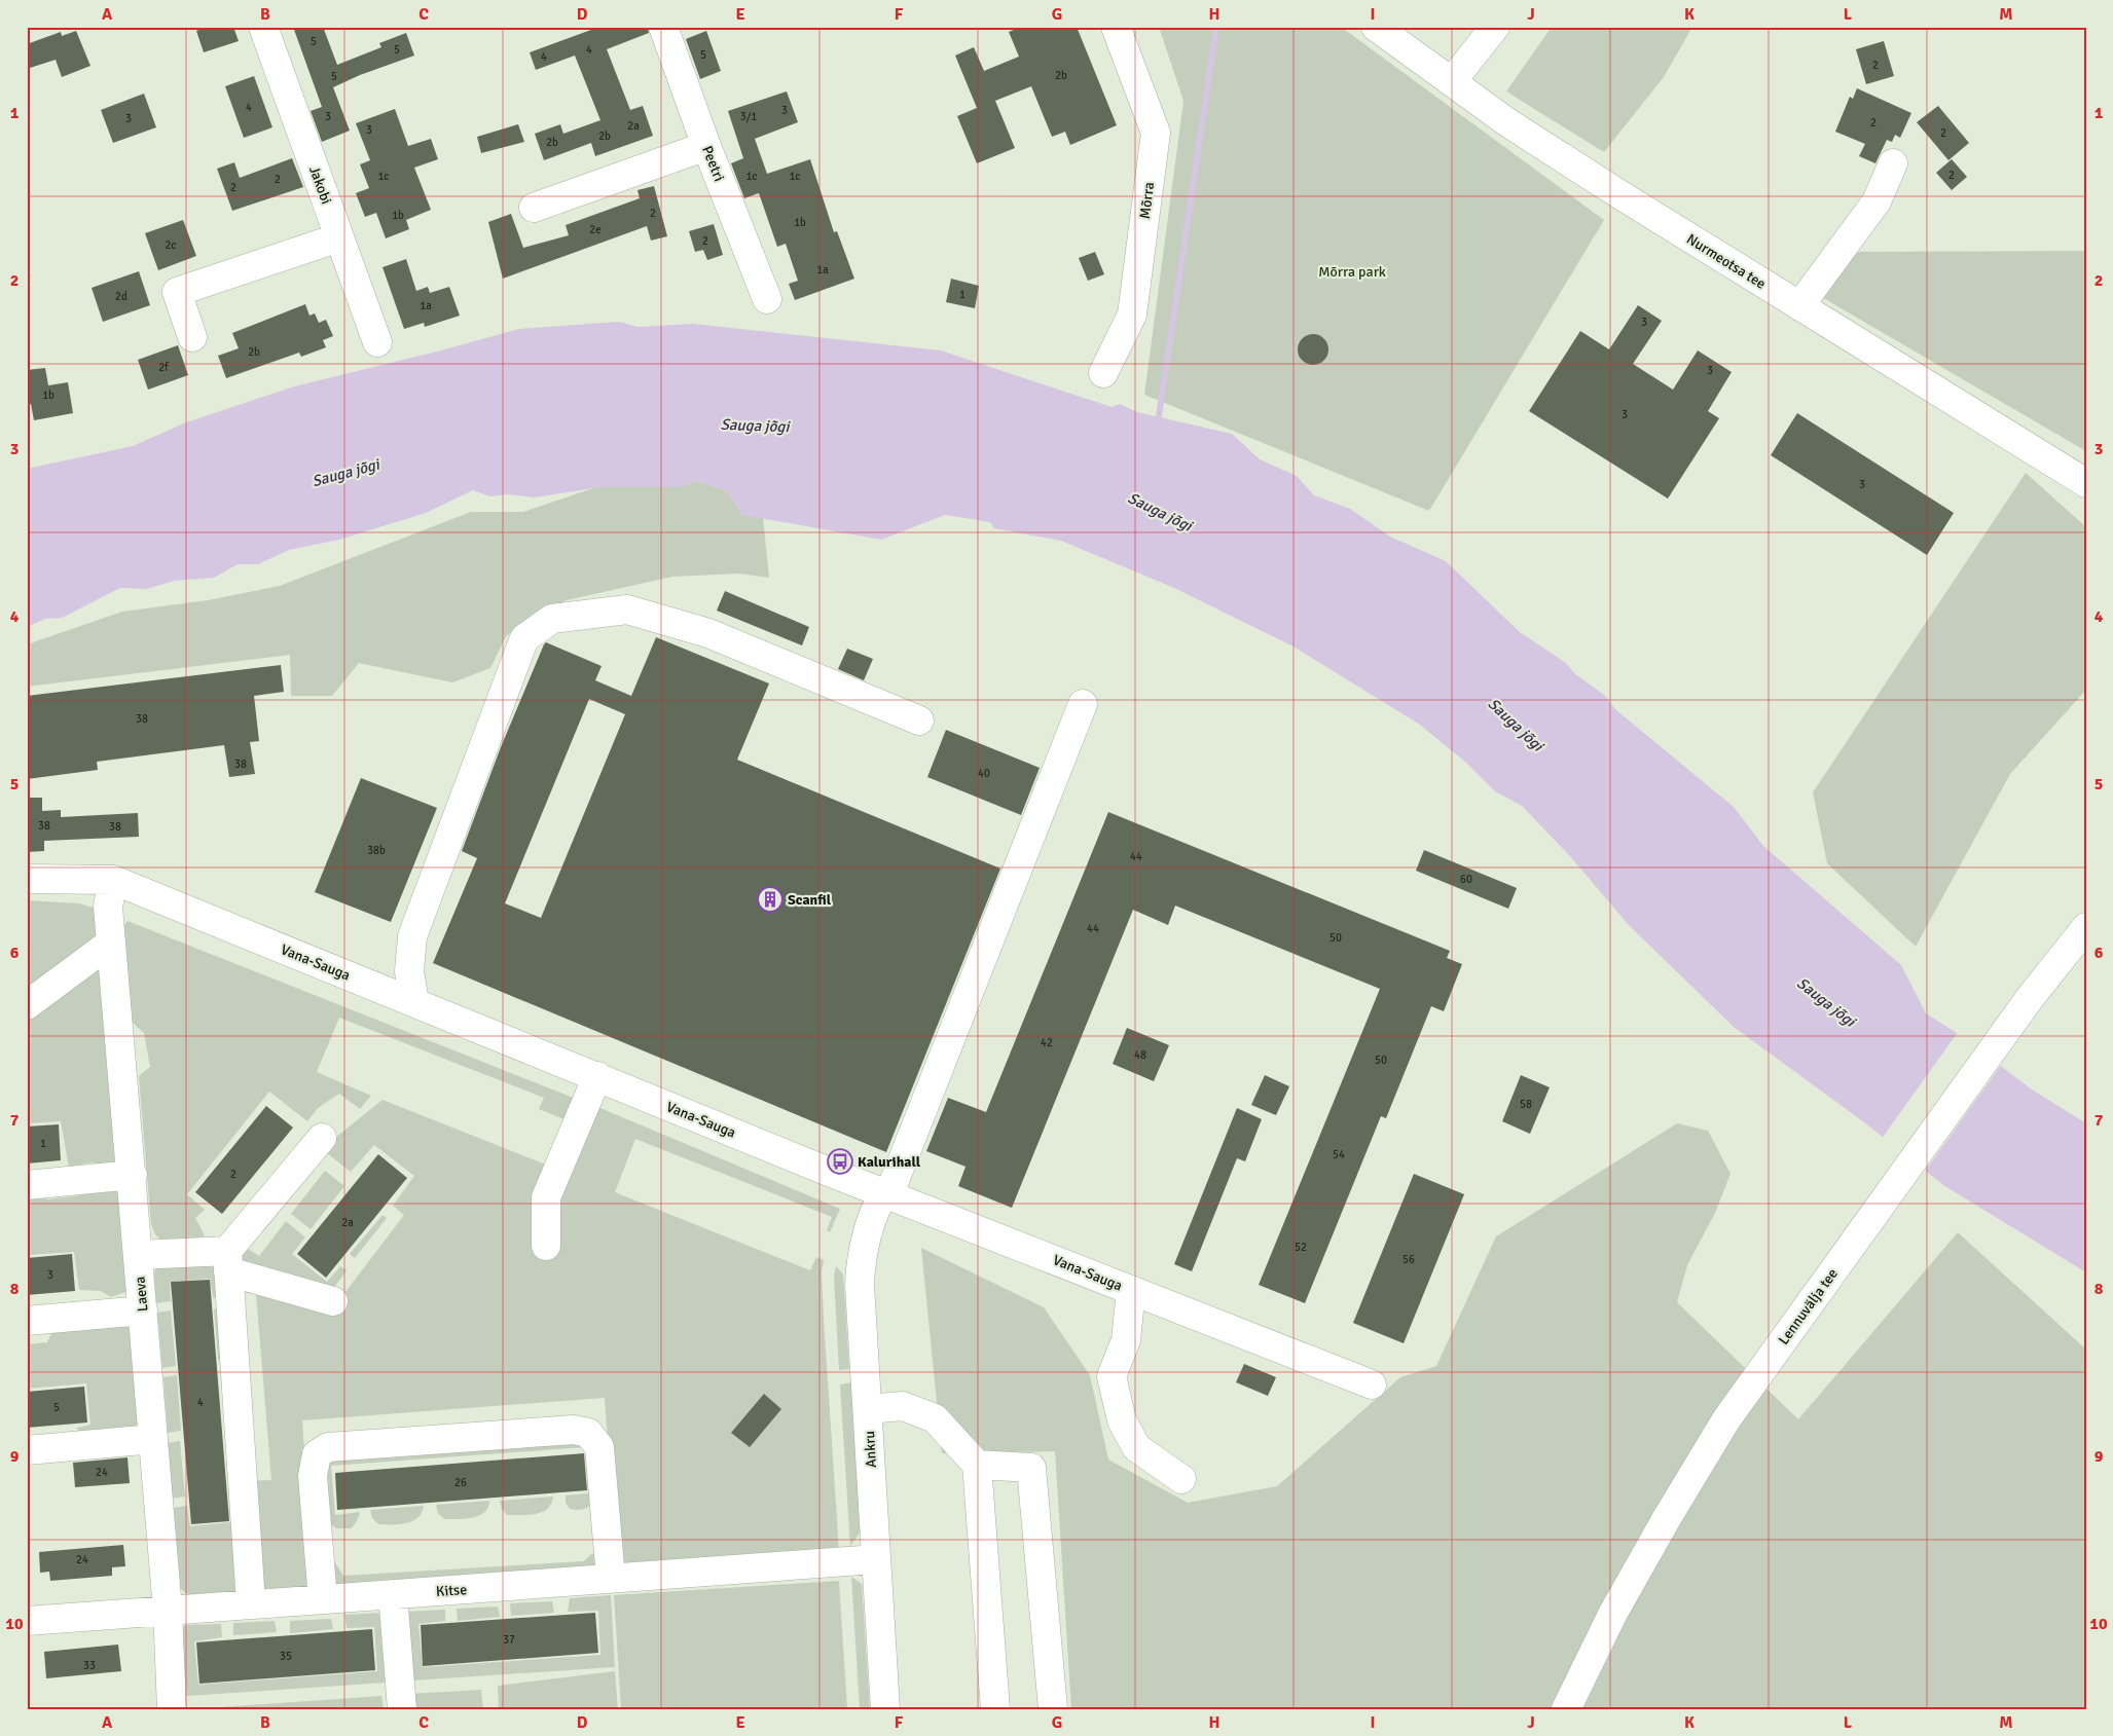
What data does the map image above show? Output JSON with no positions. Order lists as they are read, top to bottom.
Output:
{
  "streets": {
    "street": [
      "Peetri",
      "Jakobi",
      "Mõrra",
      "Nurmeotsa tee",
      "Vana-Sauga",
      "Laeva",
      "Lennuvälja tee",
      "Ankru",
      "Kitse"
    ]
  },
  "crossings": [
    ["Vana-Sauga", "Laeva"],
    ["Vana-Sauga", "Ankru"],
    ["Laeva", "Kitse"],
    ["Ankru", "Kitse"]
  ],
  "water": ["Sauga jõgi"],
  "parks": ["Mõrra park"],
  "places": {
    "building": ["Scanfil"],
    "bus stop": ["Kalurihall"]
  },
  "house_numbers": [
    "5",
    "5",
    "4",
    "5",
    "4",
    "2",
    "2b",
    "5",
    "4",
    "3",
    "3",
    "3/1",
    "3",
    "2",
    "2a",
    "3",
    "2",
    "2b",
    "2b",
    "2",
    "1c",
    "1c",
    "1c",
    "2",
    "2",
    "2",
    "1b",
    "1b",
    "2e",
    "2",
    "2c",
    "1a",
    "1",
    "2d",
    "1a",
    "3",
    "2b",
    "2f",
    "3",
    "1b",
    "3",
    "3",
    "38",
    "38",
    "40",
    "38",
    "38",
    "38b",
    "44",
    "60",
    "44",
    "50",
    "42",
    "48",
    "50",
    "58",
    "1",
    "54",
    "2",
    "2a",
    "52",
    "56",
    "3",
    "4",
    "5",
    "24",
    "26",
    "24",
    "37",
    "35",
    "33"
  ],
  "grid": {
    "columns": [
      "A",
      "B",
      "C",
      "D",
      "E",
      "F",
      "G",
      "H",
      "I",
      "J",
      "K",
      "L",
      "M"
    ],
    "rows": [
      "1",
      "2",
      "3",
      "4",
      "5",
      "6",
      "7",
      "8",
      "9",
      "10"
    ]
  }
}
